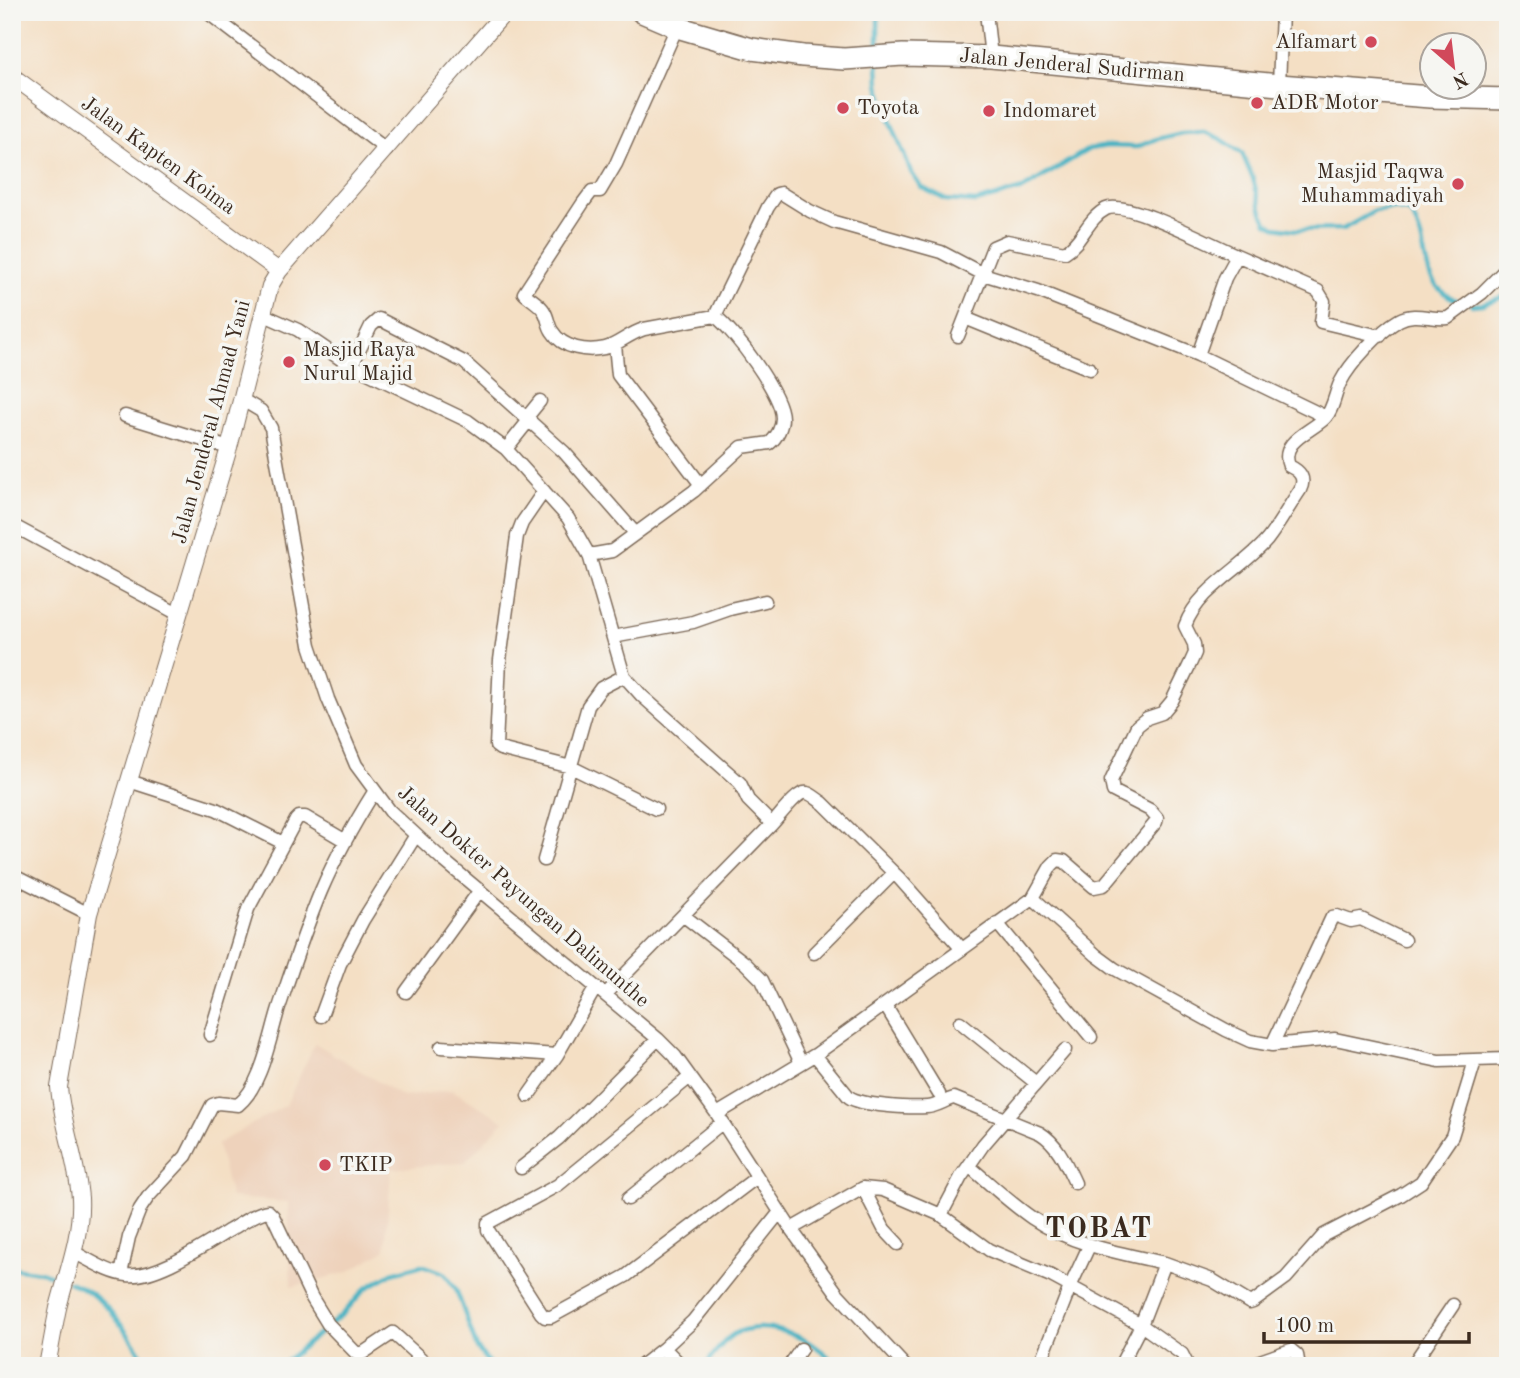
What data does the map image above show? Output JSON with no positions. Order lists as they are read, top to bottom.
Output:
{
  "streets": {
    "highway": ["Jalan Jenderal Sudirman"],
    "street": ["Jalan Kapten Koima", "Jalan Jenderal Ahmad Yani", "Jalan Dokter Payungan Dalimunthe"]
  },
  "crossings": [
    ["Jalan Kapten Koima", "Jalan Jenderal Ahmad Yani"],
    ["Jalan Jenderal Ahmad Yani", "Jalan Dokter Payungan Dalimunthe"]
  ],
  "districts": ["TOBAT"],
  "places": [
    "Alfamart",
    "ADR Motor",
    "Toyota",
    "Indomaret",
    "Masjid Taqwa Muhammadiyah",
    "Masjid Raya Nurul Majid",
    "TKIP"
  ],
  "scale_bar": "100 m",
  "north": "bottom right"
}
